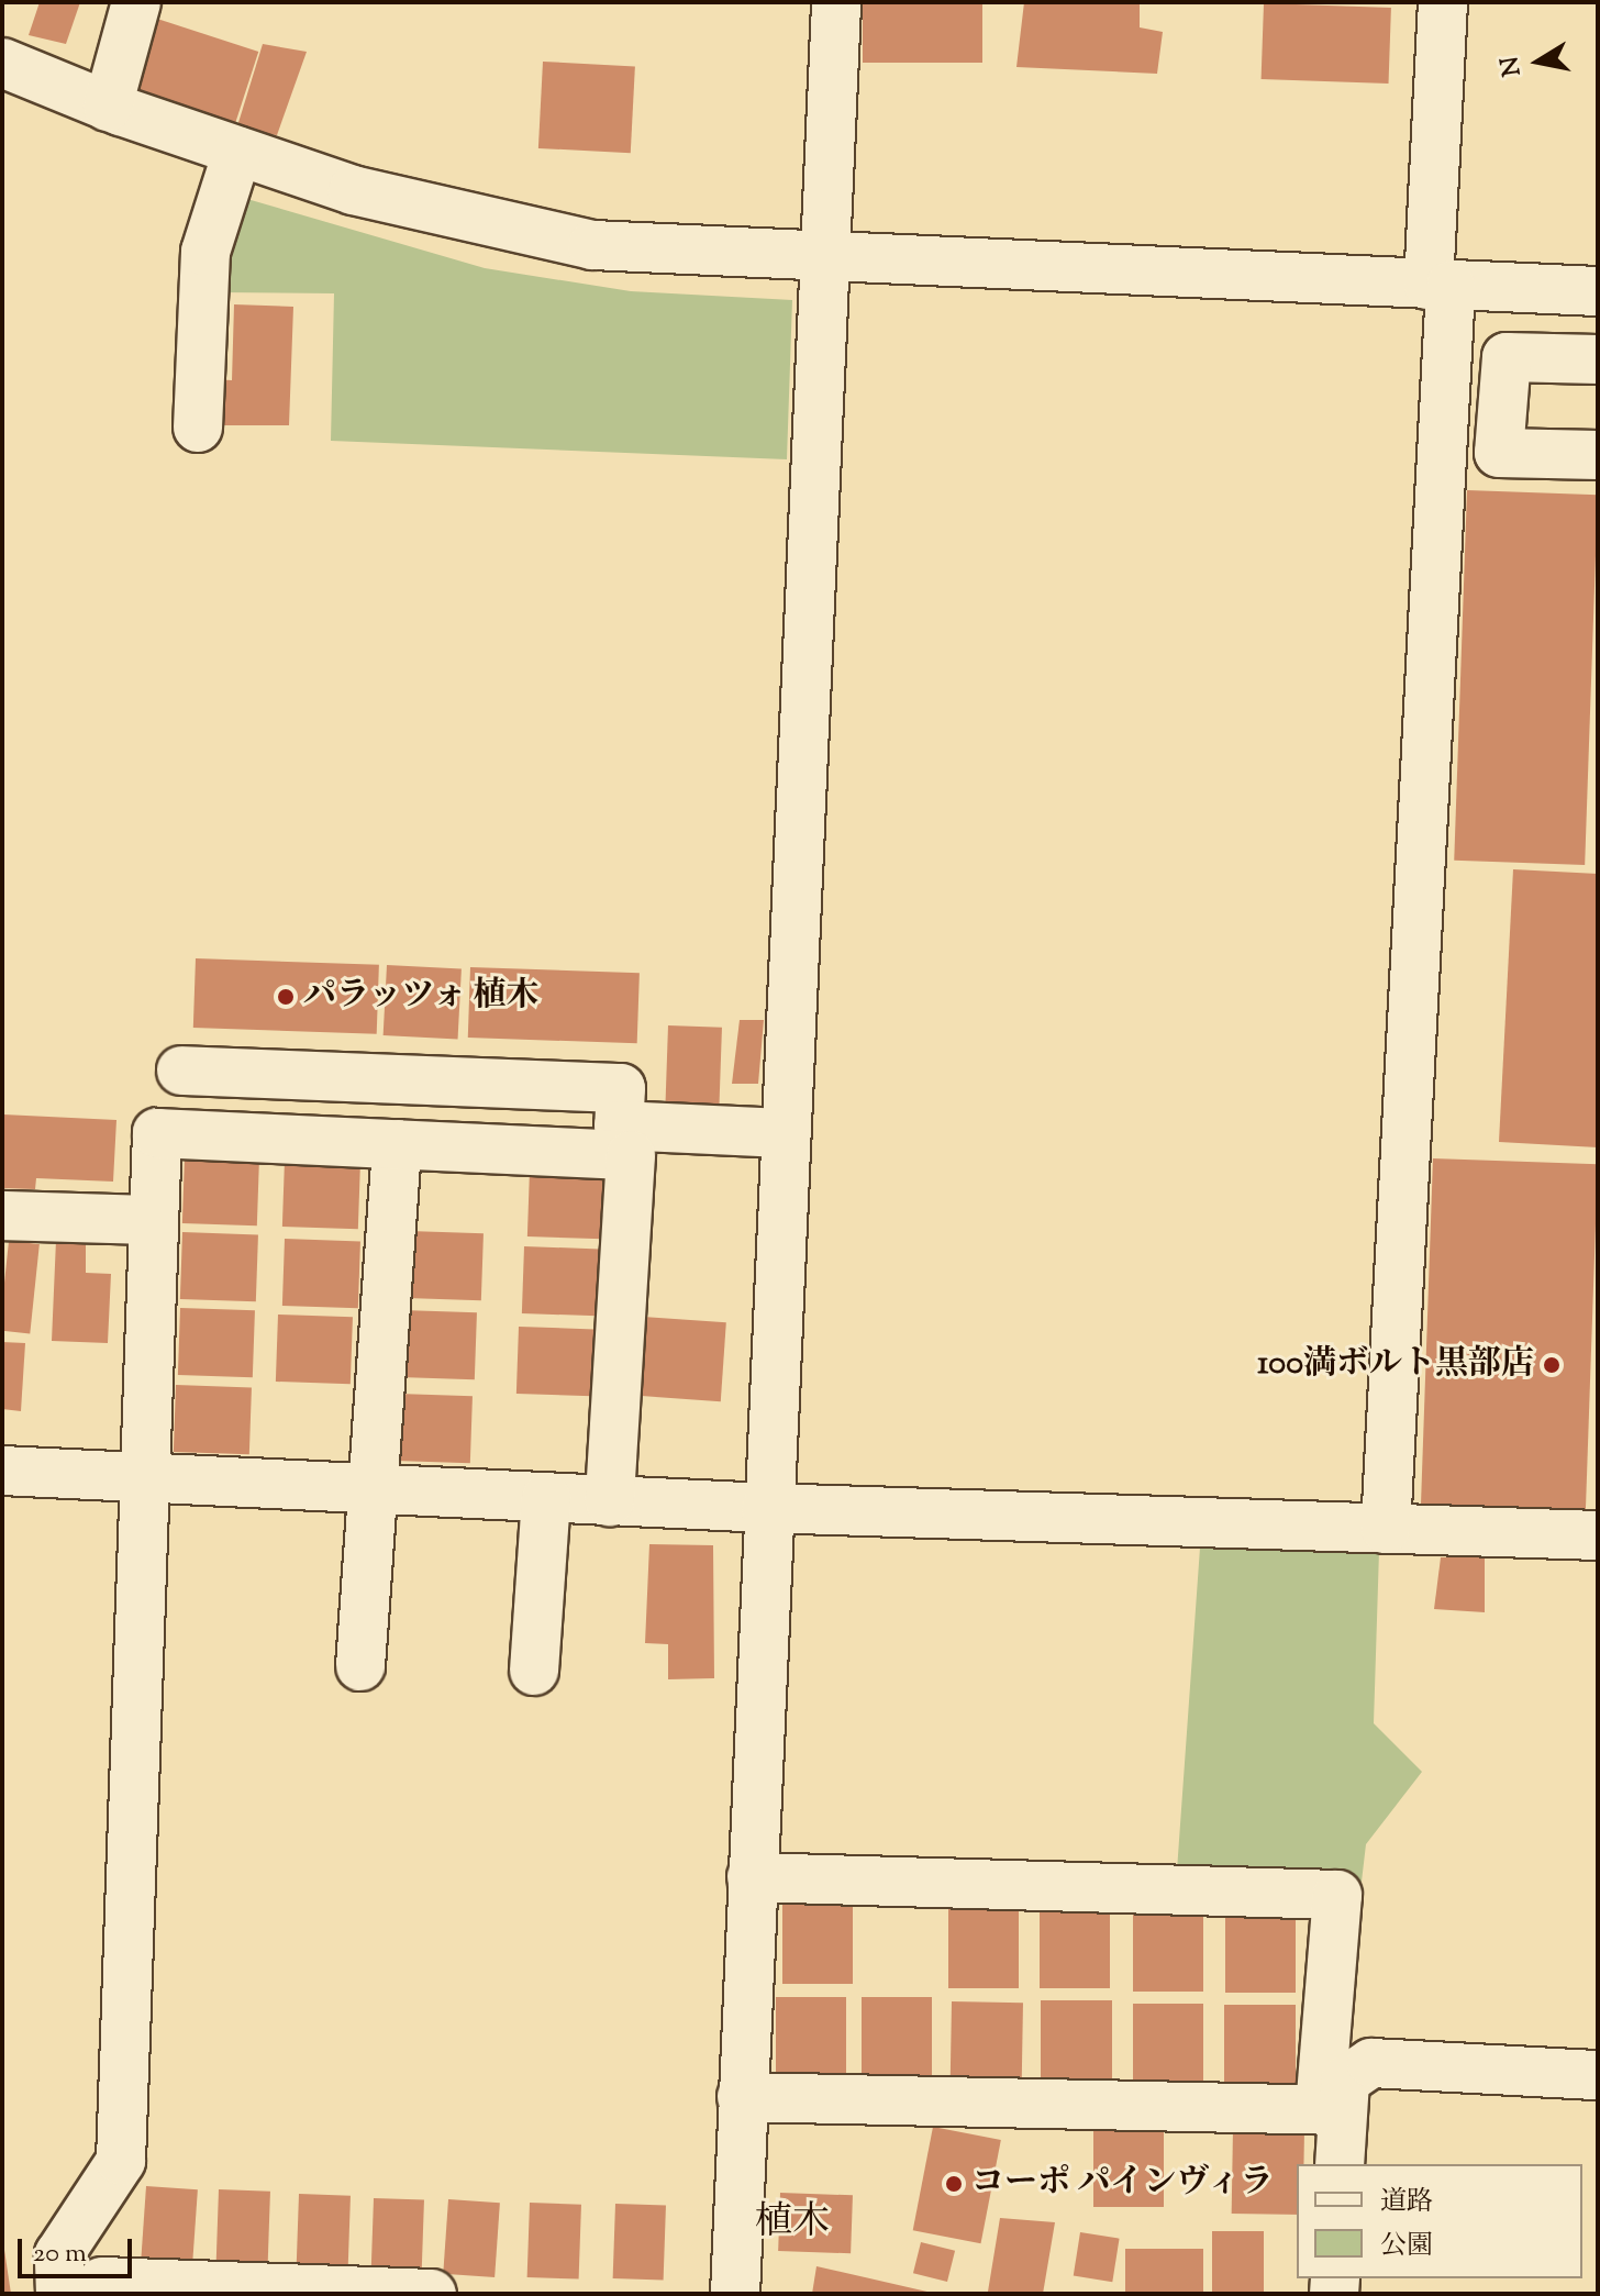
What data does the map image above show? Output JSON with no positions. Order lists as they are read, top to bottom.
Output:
{
  "districts": ["植木"],
  "places": ["パラッツォ 植木", "100満ボルト黒部店", "コーポ パインヴィラ"],
  "legend": ["道路", "公園"],
  "scale_bar": "20 m",
  "north": "left"
}
